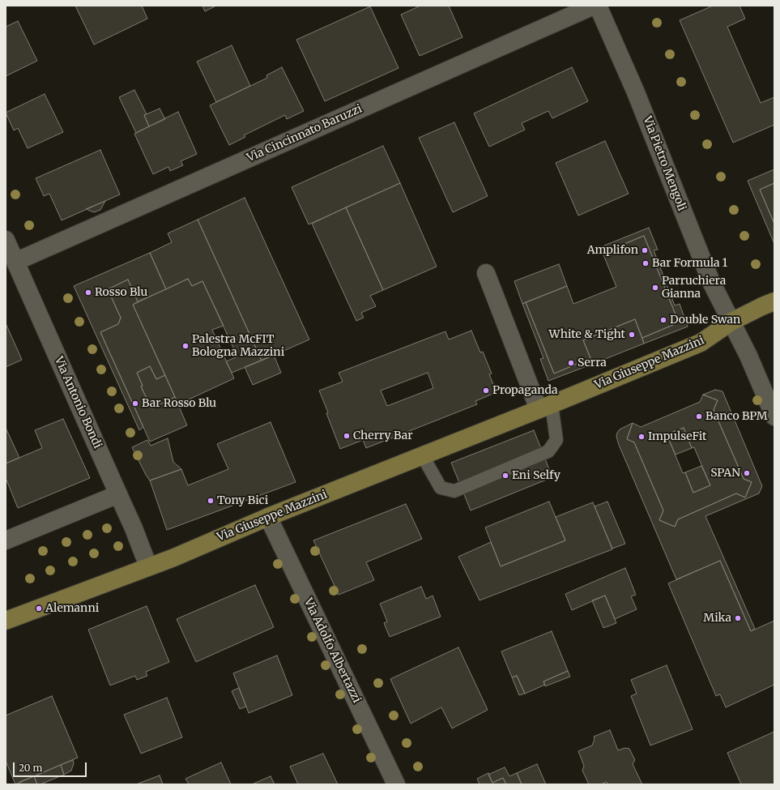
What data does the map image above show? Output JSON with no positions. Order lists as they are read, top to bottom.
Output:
{
  "streets": {
    "main road": ["Via Giuseppe Mazzini"],
    "street": [
      "Via Cincinnato Baruzzi",
      "Via Pietro Mengoli",
      "Via Antonio Bondi",
      "Via Adolfo Albertazzi"
    ]
  },
  "crossings": [
    ["Via Cincinnato Baruzzi", "Via Antonio Bondi"],
    ["Via Pietro Mengoli", "Via Giuseppe Mazzini"],
    ["Via Giuseppe Mazzini", "Via Antonio Bondi"],
    ["Via Giuseppe Mazzini", "Via Adolfo Albertazzi"]
  ],
  "places": [
    "Amplifon",
    "Bar Formula 1",
    "Parruchiera Gianna",
    "Rosso Blu",
    "Double Swan",
    "White & Tight",
    "Palestra McFIT Bologna Mazzini",
    "Serra",
    "Propaganda",
    "Bar Rosso Blu",
    "Banco BPM",
    "Cherry Bar",
    "ImpulseFit",
    "SPAN",
    "Eni Selfy",
    "Tony Bici",
    "Alemanni",
    "Mika"
  ],
  "scale_bar": "20 m"
}
